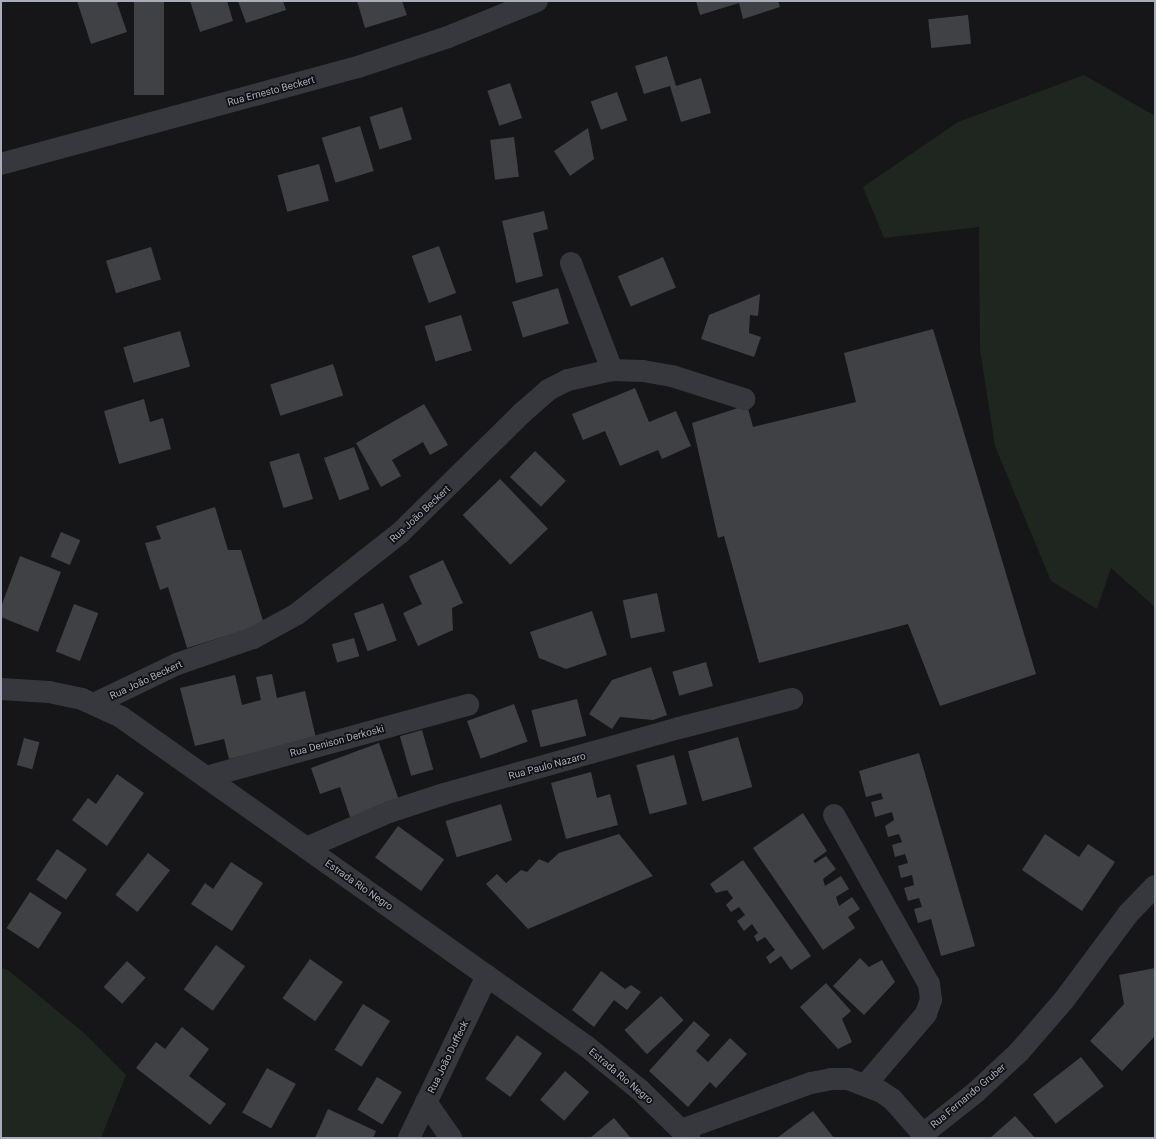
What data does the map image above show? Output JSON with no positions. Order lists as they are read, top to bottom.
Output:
{
  "streets": {
    "street": [
      "Rua Ernesto Beckert",
      "Rua João Beckert",
      "Rua Denison Derkoski",
      "Rua Paulo Nazaro",
      "Estrada Rio Negro",
      "Rua João Duffeck",
      "Rua Fernando Gruber"
    ]
  },
  "crossings": [
    ["Rua João Beckert", "Estrada Rio Negro"],
    ["Rua Denison Derkoski", "Estrada Rio Negro"],
    ["Rua Paulo Nazaro", "Estrada Rio Negro"],
    ["Estrada Rio Negro", "Rua João Duffeck"],
    ["Estrada Rio Negro", "Rua Fernando Gruber"]
  ]
}
